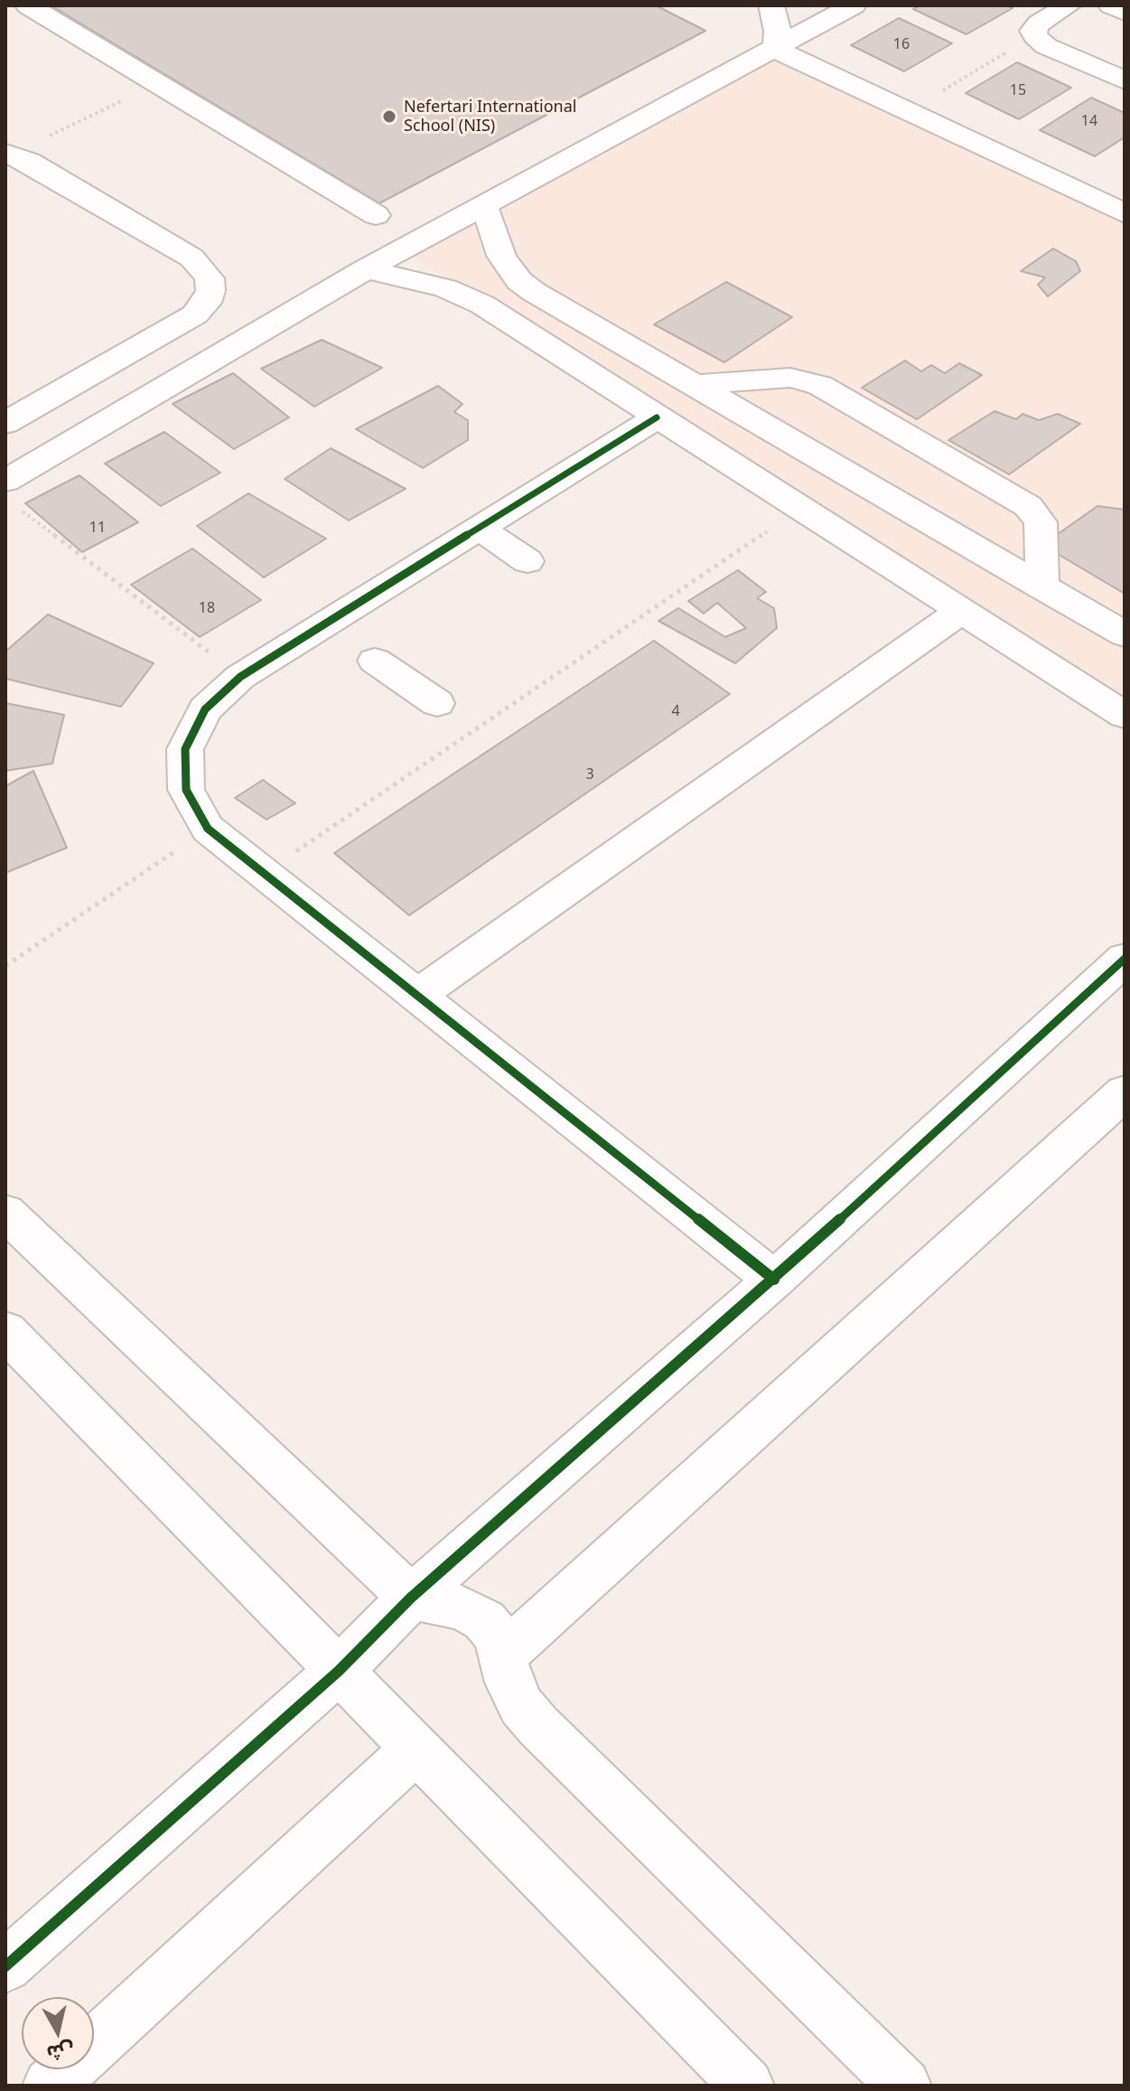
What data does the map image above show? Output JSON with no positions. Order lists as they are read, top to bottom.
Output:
{
  "places": ["Nefertari International School (NIS)"],
  "house_numbers": [
    "16",
    "15",
    "14",
    "11",
    "18",
    "4",
    "3"
  ],
  "north": "bottom"
}
